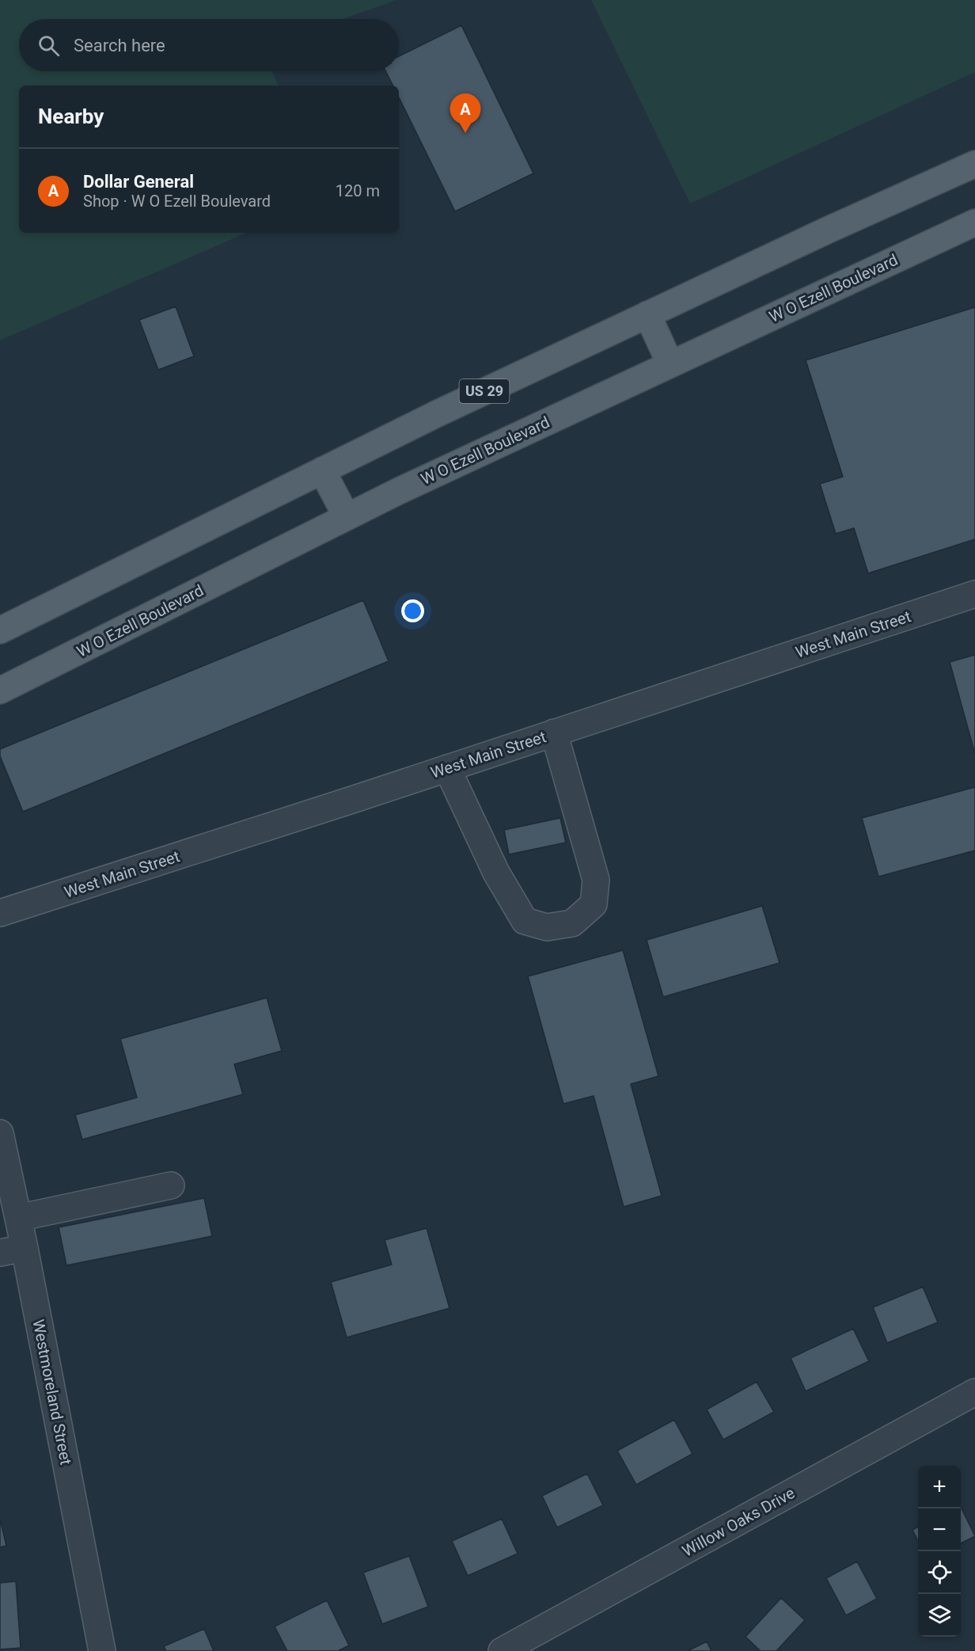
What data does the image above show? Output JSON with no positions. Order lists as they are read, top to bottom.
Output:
{
  "streets": {
    "main road": ["W O Ezell Boulevard", "US 29"],
    "street": ["West Main Street", "Westmoreland Street", "Willow Oaks Drive"]
  },
  "page": {
    "search": "Search here",
    "heading": "Nearby",
    "pins": "A",
    "list": [
      {
        "mark": "A",
        "name": "Dollar General",
        "note": "Shop · W O Ezell Boulevard",
        "value": "120 m"
      }
    ],
    "map_buttons": ["+", "−"]
  }
}
